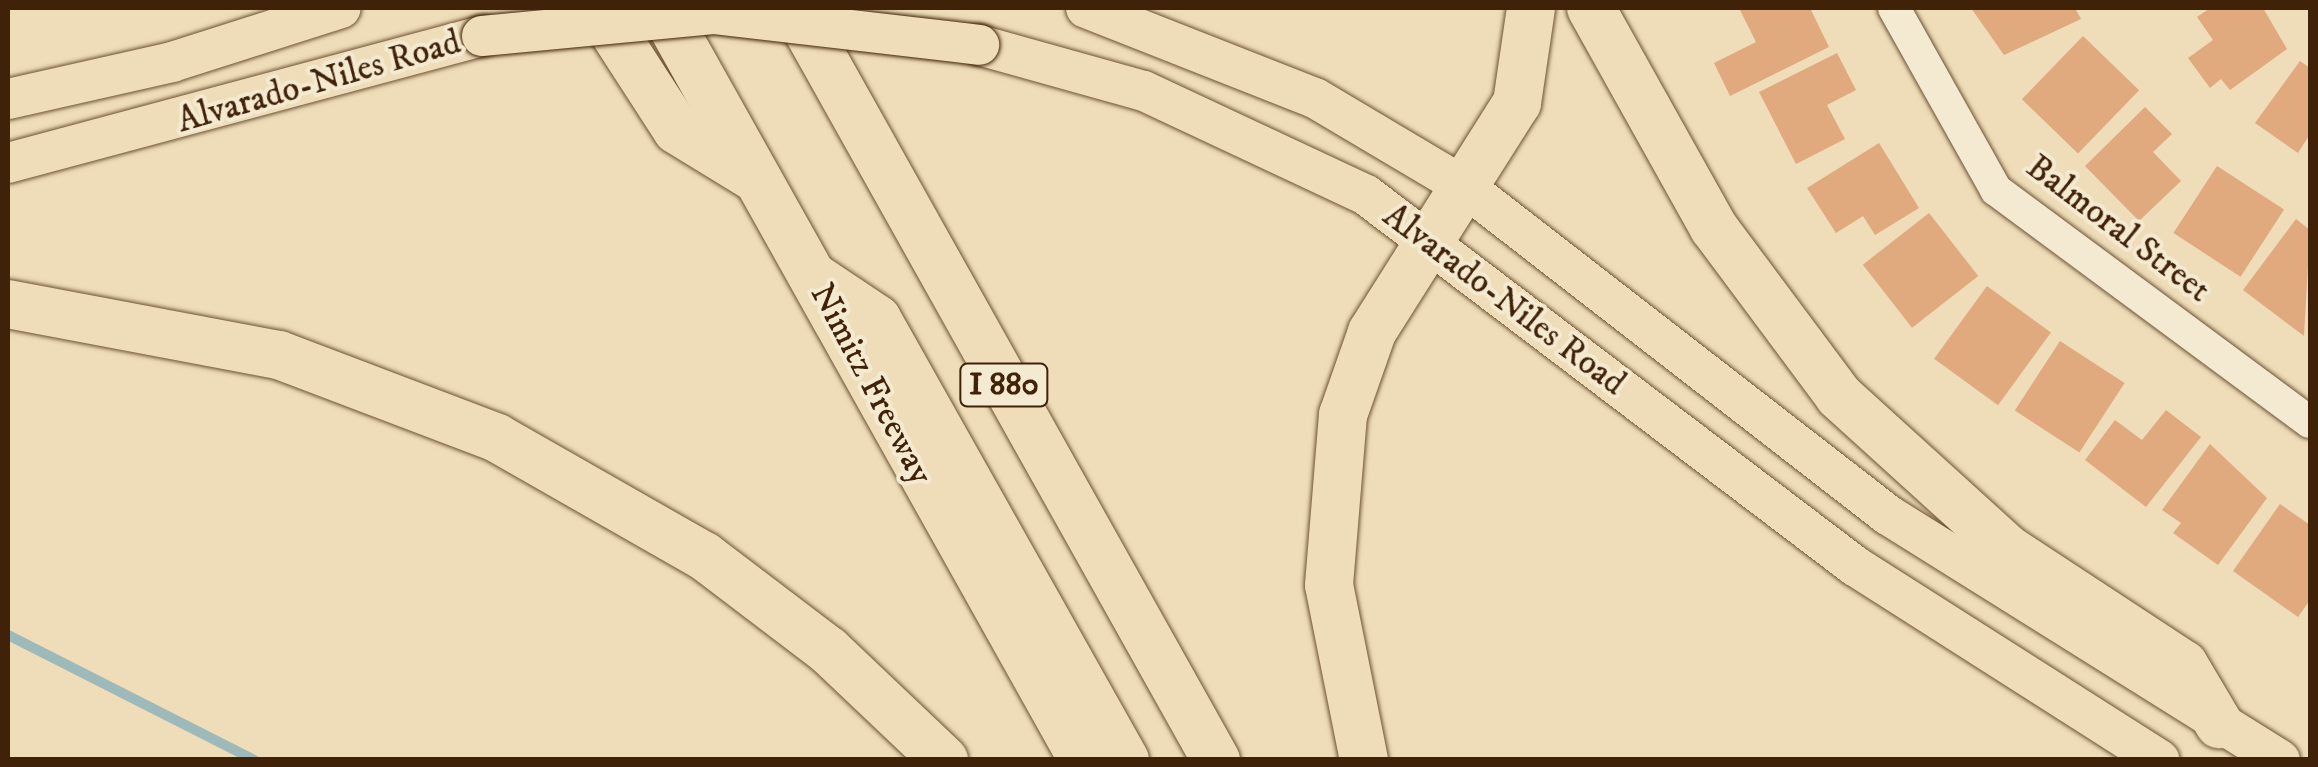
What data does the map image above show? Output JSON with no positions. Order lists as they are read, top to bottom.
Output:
{
  "streets": {
    "highway": ["Nimitz Freeway", "I 880"],
    "main road": ["Alvarado-Niles Road"],
    "street": ["Balmoral Street"]
  },
  "crossings": [
    ["Nimitz Freeway", "I 880"]
  ]
}
